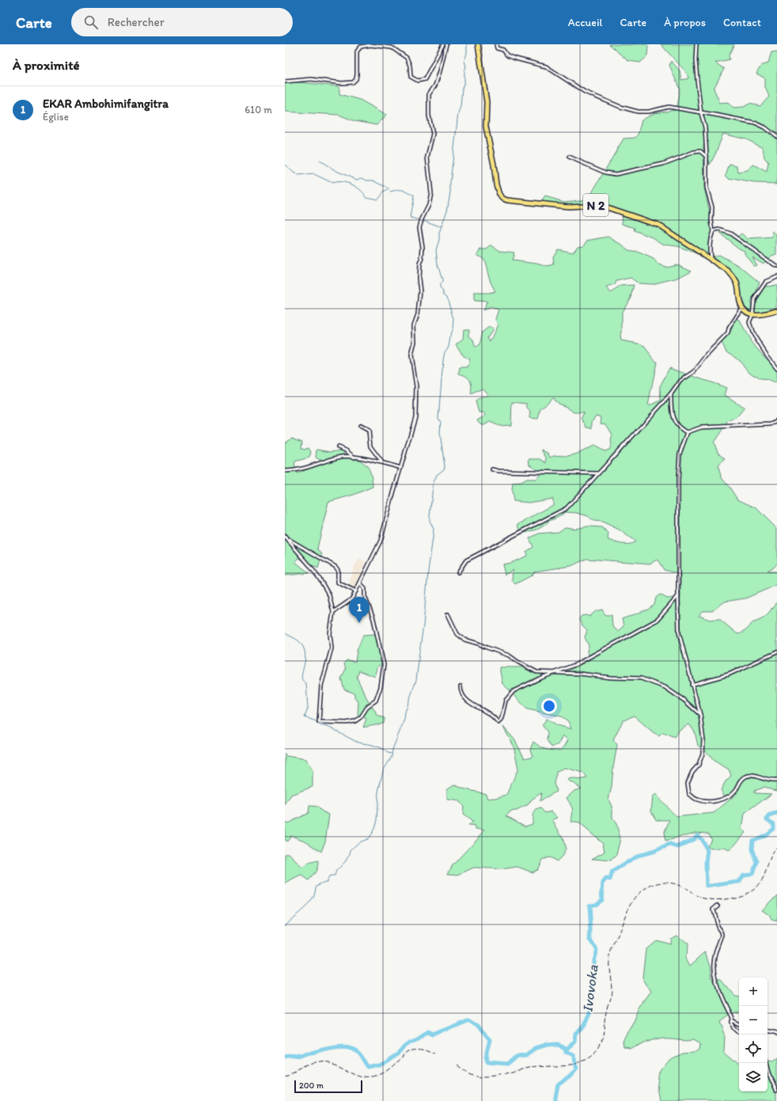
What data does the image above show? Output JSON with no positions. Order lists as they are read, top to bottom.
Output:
{
  "streets": {
    "main road": ["N 2"]
  },
  "water": ["Ivovoka"],
  "scale_bar": "200 m",
  "page": {
    "header": "Carte",
    "search": "Rechercher",
    "nav": [
      "Accueil",
      "Carte",
      "À propos",
      "Contact"
    ],
    "heading": "À proximité",
    "list": [
      {
        "mark": "1",
        "name": "EKAR Ambohimifangitra",
        "note": "Église",
        "value": "610 m"
      }
    ],
    "pins": "1",
    "map_buttons": ["+", "−"],
    "scale": "200 m"
  }
}
